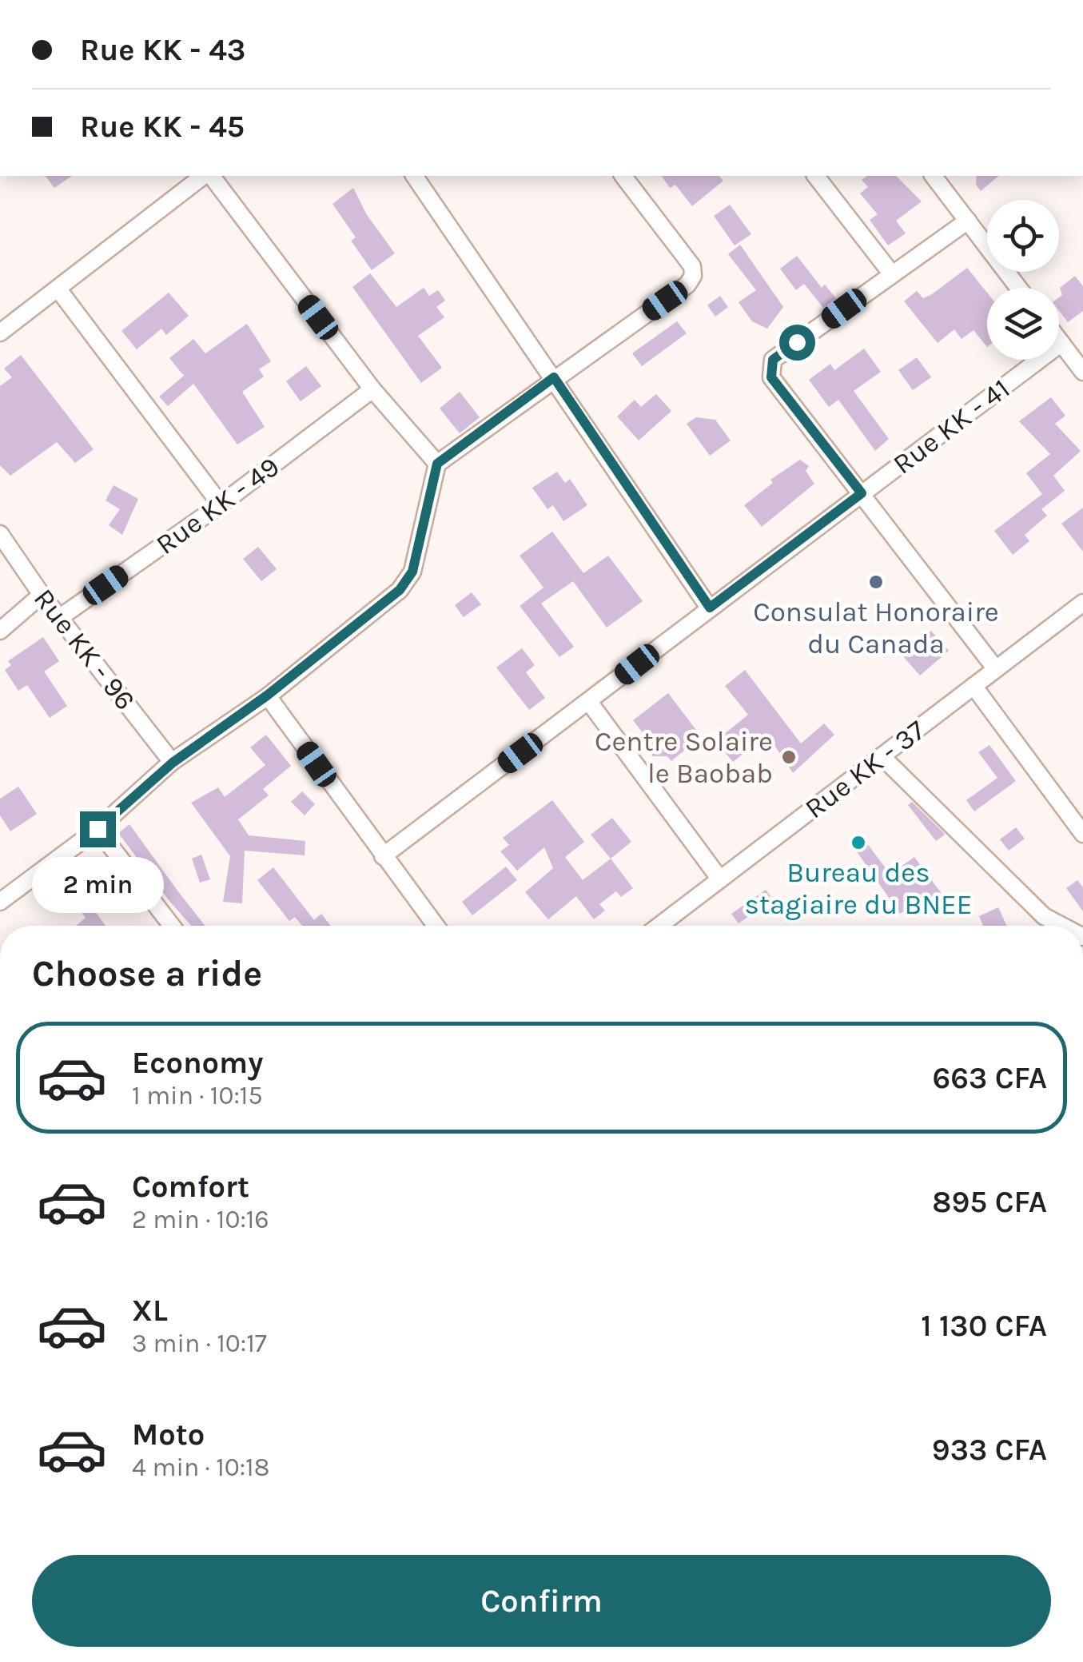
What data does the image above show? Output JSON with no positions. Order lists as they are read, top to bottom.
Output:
{
  "streets": {
    "street": [
      "Rue KK - 41",
      "Rue KK - 49",
      "Rue KK - 96",
      "Rue KK - 37"
    ]
  },
  "crossings": [
    ["Rue KK - 49", "Rue KK - 96"]
  ],
  "places": ["Consulat Honoraire du Canada", "Centre Solaire le Baobab", "Bureau des stagiaire du BNEE"],
  "page": {
    "banner": ["Rue KK - 43", "Rue KK - 45"],
    "bubble": "2 min",
    "heading": "Choose a ride",
    "list": [
      {
        "name": "Economy",
        "note": "1 min · 10:15",
        "value": "663 CFA"
      },
      {
        "name": "Comfort",
        "note": "2 min · 10:16",
        "value": "895 CFA"
      },
      {
        "name": "XL",
        "note": "3 min · 10:17",
        "value": "1 130 CFA"
      },
      {
        "name": "Moto",
        "note": "4 min · 10:18",
        "value": "933 CFA"
      }
    ],
    "buttons": "Confirm"
  }
}
